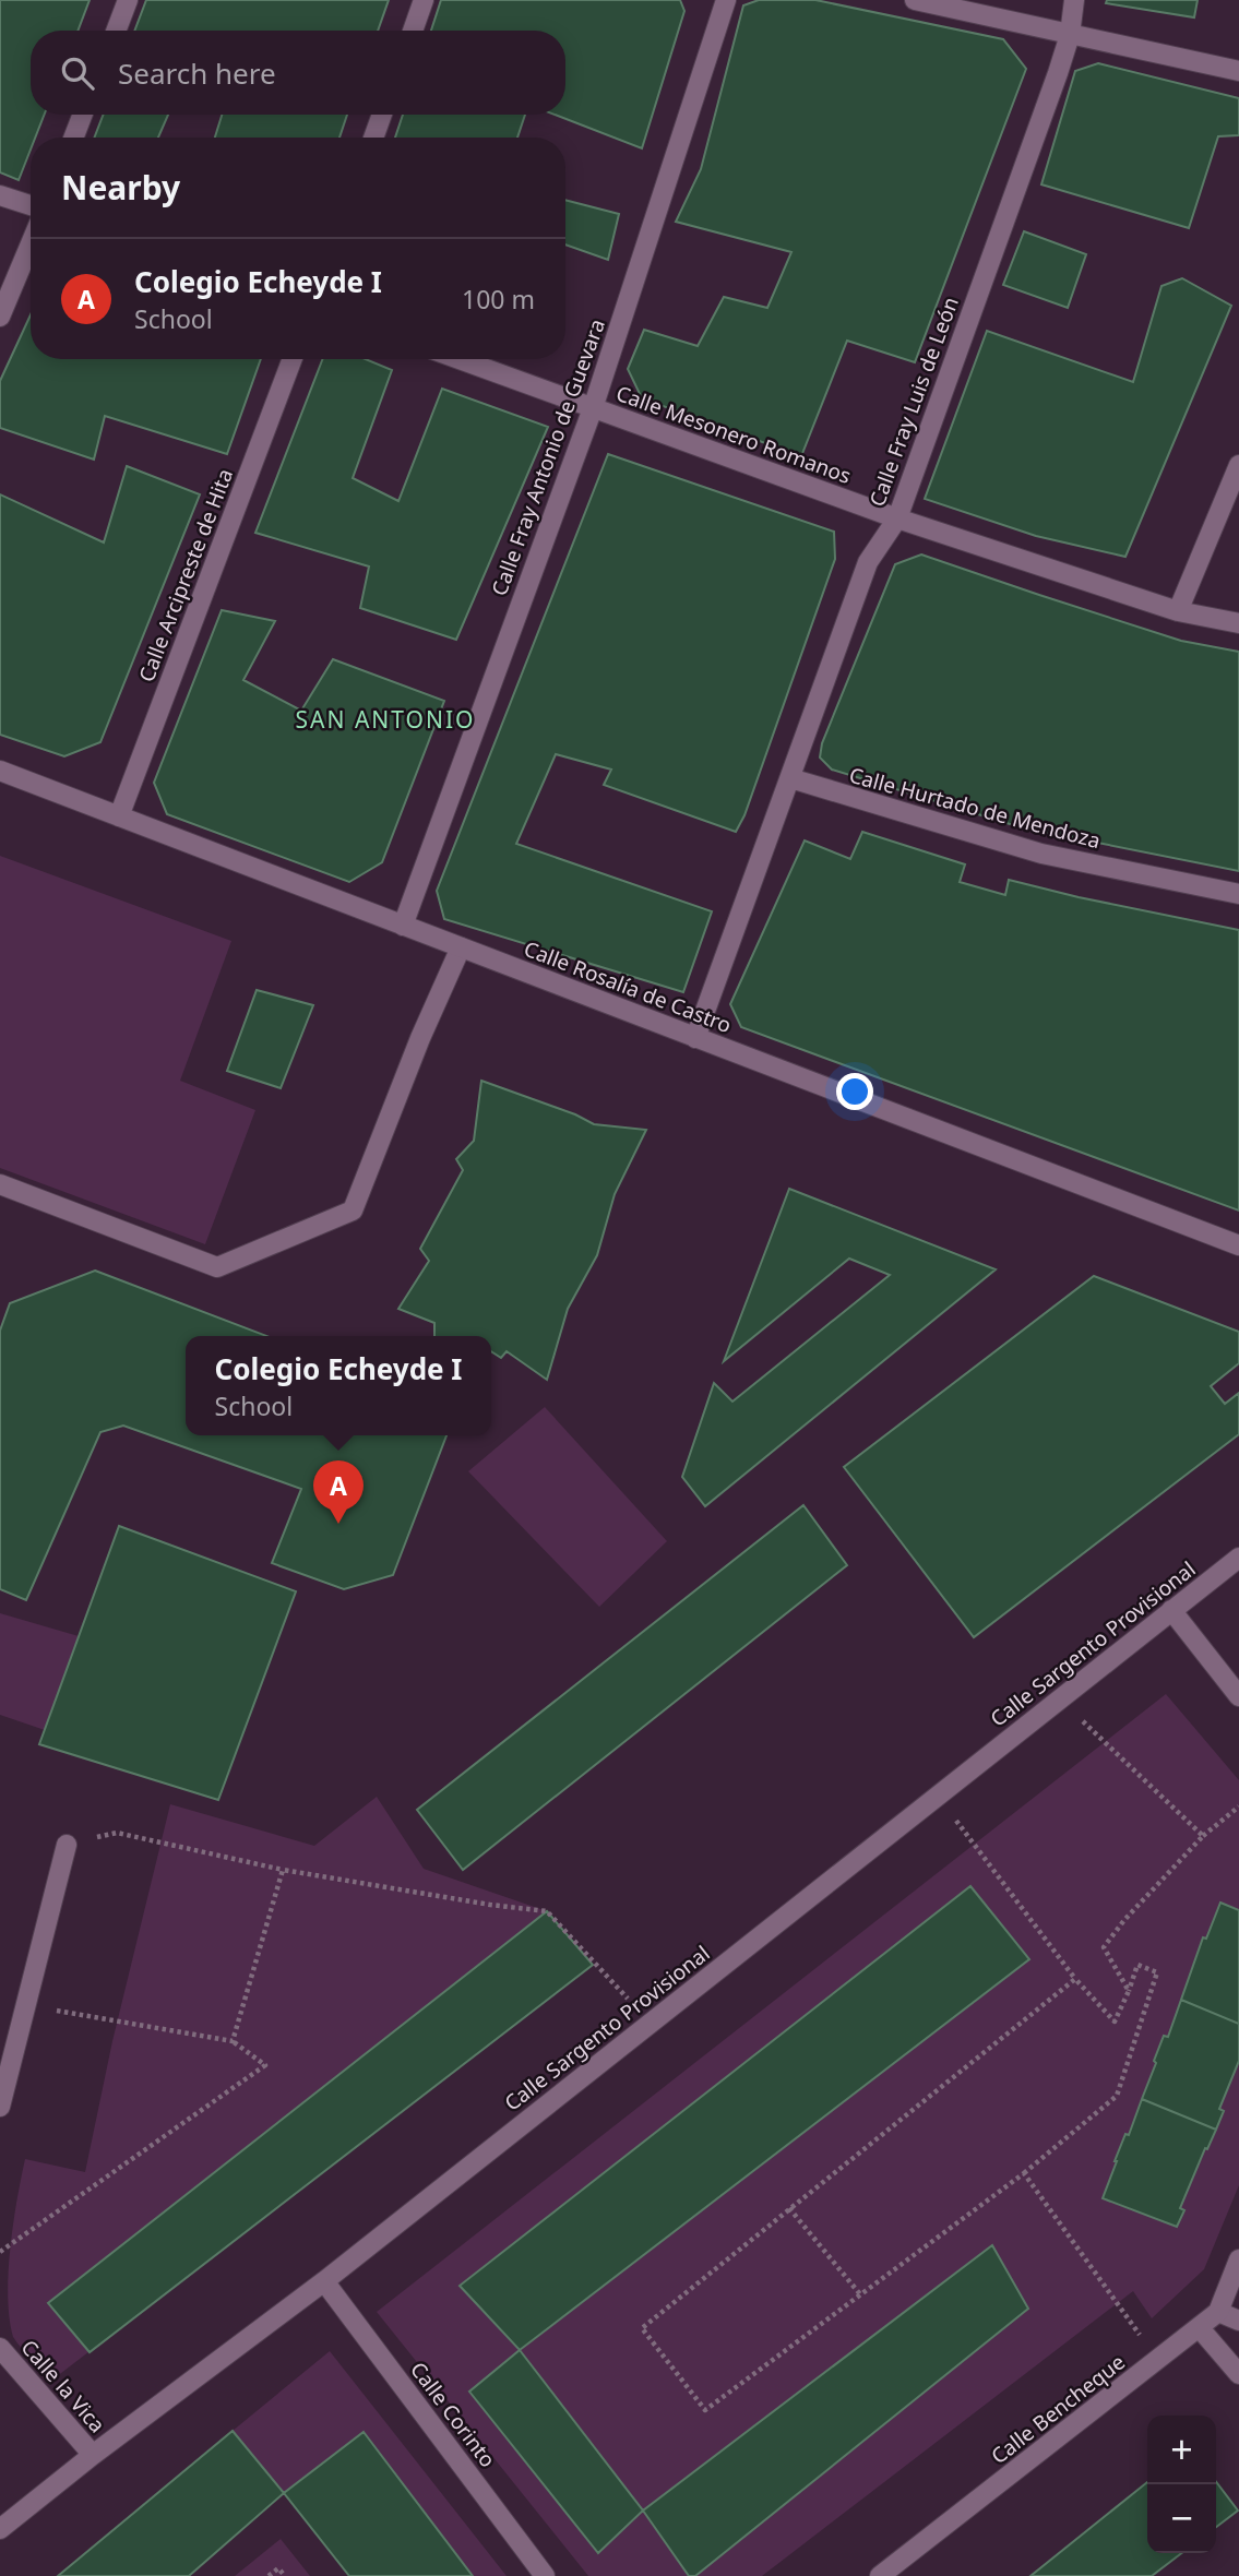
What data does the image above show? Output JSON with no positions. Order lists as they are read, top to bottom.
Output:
{
  "streets": {
    "street": [
      "Calle Fray Luis de León",
      "Calle Mesonero Romanos",
      "Calle Fray Antonio de Guevara",
      "Calle Arcipreste de Hita",
      "Calle Hurtado de Mendoza",
      "Calle Rosalía de Castro",
      "Calle Sargento Provisional",
      "Calle la Vica",
      "Calle Bencheque",
      "Calle Corinto"
    ]
  },
  "crossings": [
    ["Calle Fray Luis de León", "Calle Mesonero Romanos"],
    ["Calle Fray Luis de León", "Calle Hurtado de Mendoza"],
    ["Calle Fray Luis de León", "Calle Rosalía de Castro"],
    ["Calle Mesonero Romanos", "Calle Fray Antonio de Guevara"],
    ["Calle Fray Antonio de Guevara", "Calle Rosalía de Castro"],
    ["Calle Arcipreste de Hita", "Calle Rosalía de Castro"],
    ["Calle Sargento Provisional", "Calle la Vica"],
    ["Calle Sargento Provisional", "Calle Corinto"]
  ],
  "districts": ["SAN ANTONIO"],
  "page": {
    "search": "Search here",
    "heading": "Nearby",
    "list": [
      {
        "mark": "A",
        "name": "Colegio Echeyde I",
        "note": "School",
        "value": "100 m"
      }
    ],
    "popup": ["Colegio Echeyde I", "School"],
    "pins": "A",
    "map_buttons": ["+", "−"]
  }
}
